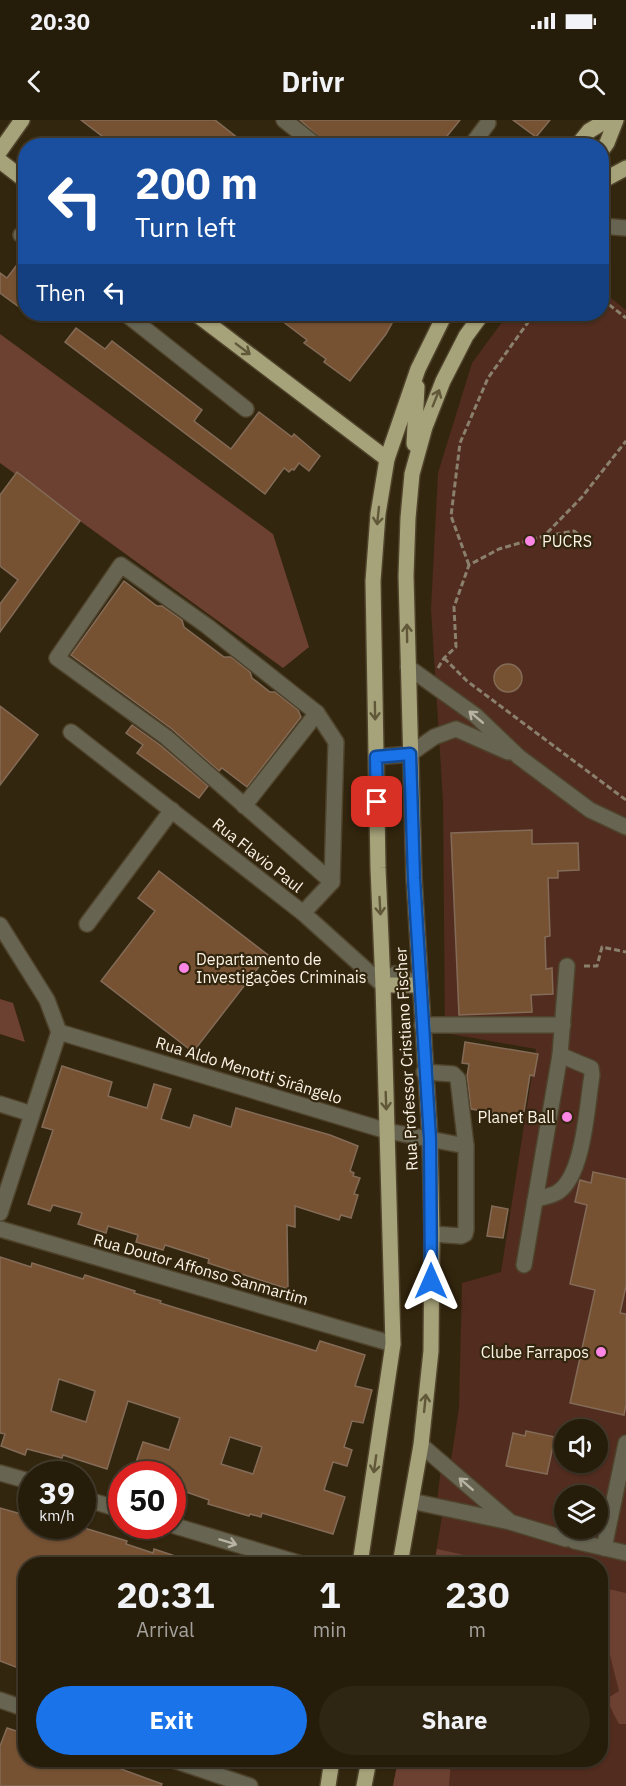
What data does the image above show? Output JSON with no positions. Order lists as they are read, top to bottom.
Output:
{
  "streets": {
    "main road": ["Rua Professor Cristiano Fischer"],
    "street": ["Rua Flavio Paul", "Rua Aldo Menotti Sirângelo", "Rua Doutor Affonso Sanmartim"]
  },
  "crossings": [
    ["Rua Flavio Paul", "Rua Professor Cristiano Fischer"],
    ["Rua Professor Cristiano Fischer", "Rua Aldo Menotti Sirângelo"],
    ["Rua Professor Cristiano Fischer", "Rua Doutor Affonso Sanmartim"]
  ],
  "places": [
    "PUCRS",
    "Departamento de Investigações Criminais",
    "Planet Ball",
    "Clube Farrapos"
  ],
  "page": {
    "status": "20:30",
    "header": "Drivr",
    "turn": ["200 m", "Turn left"],
    "then": "Then",
    "speed": "39 km/h",
    "limit": "50",
    "eta": [
      "20:31",
      "Arrival",
      "1",
      "min",
      "230",
      "m"
    ],
    "buttons": ["Exit", "Share"]
  }
}
